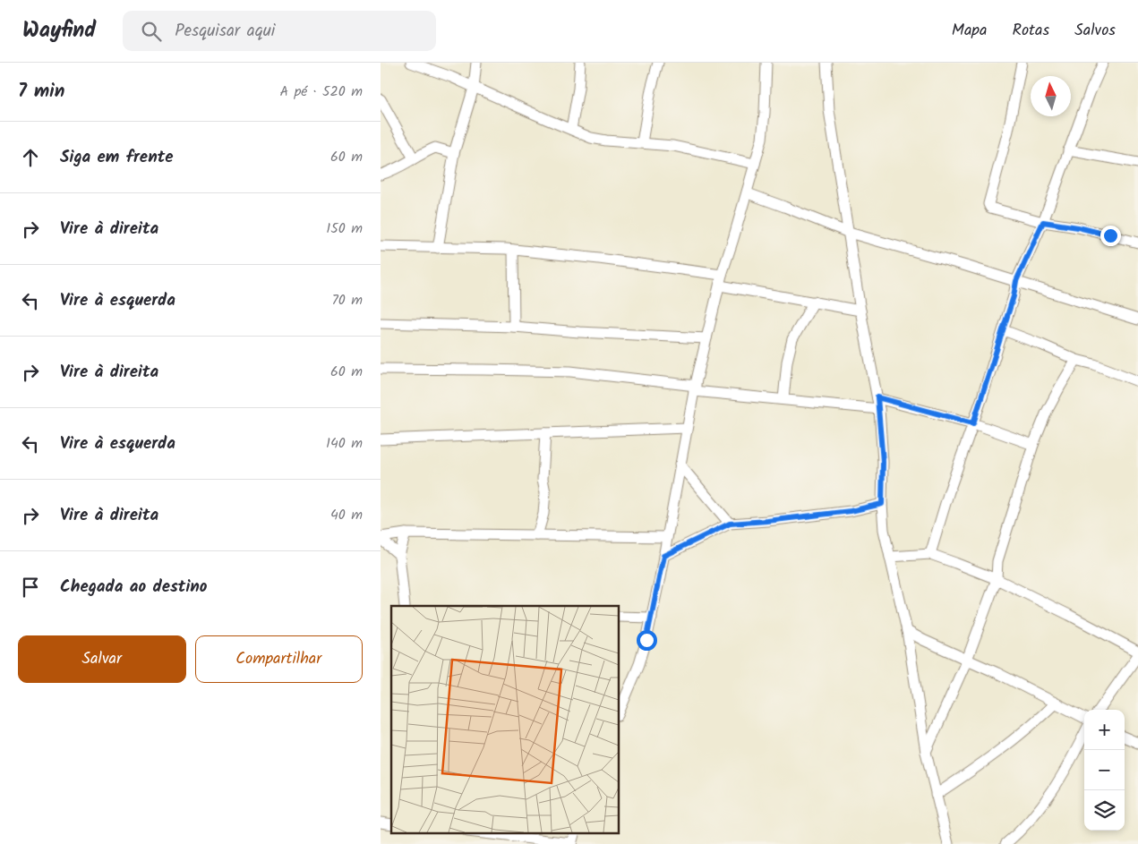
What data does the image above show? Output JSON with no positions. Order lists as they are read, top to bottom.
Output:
{
  "north": "top",
  "page": {
    "header": "Wayfind",
    "search": "Pesquisar aqui",
    "nav": ["Mapa", "Rotas", "Salvos"],
    "heading": ["7 min", "A pé · 520 m"],
    "list": [
      ["Siga em frente", "60 m"],
      ["Vire à direita", "150 m"],
      ["Vire à esquerda", "70 m"],
      ["Vire à direita", "60 m"],
      ["Vire à esquerda", "140 m"],
      ["Vire à direita", "40 m"],
      "Chegada ao destino"
    ],
    "buttons": ["Salvar", "Compartilhar"],
    "map_buttons": ["+", "−"]
  }
}
